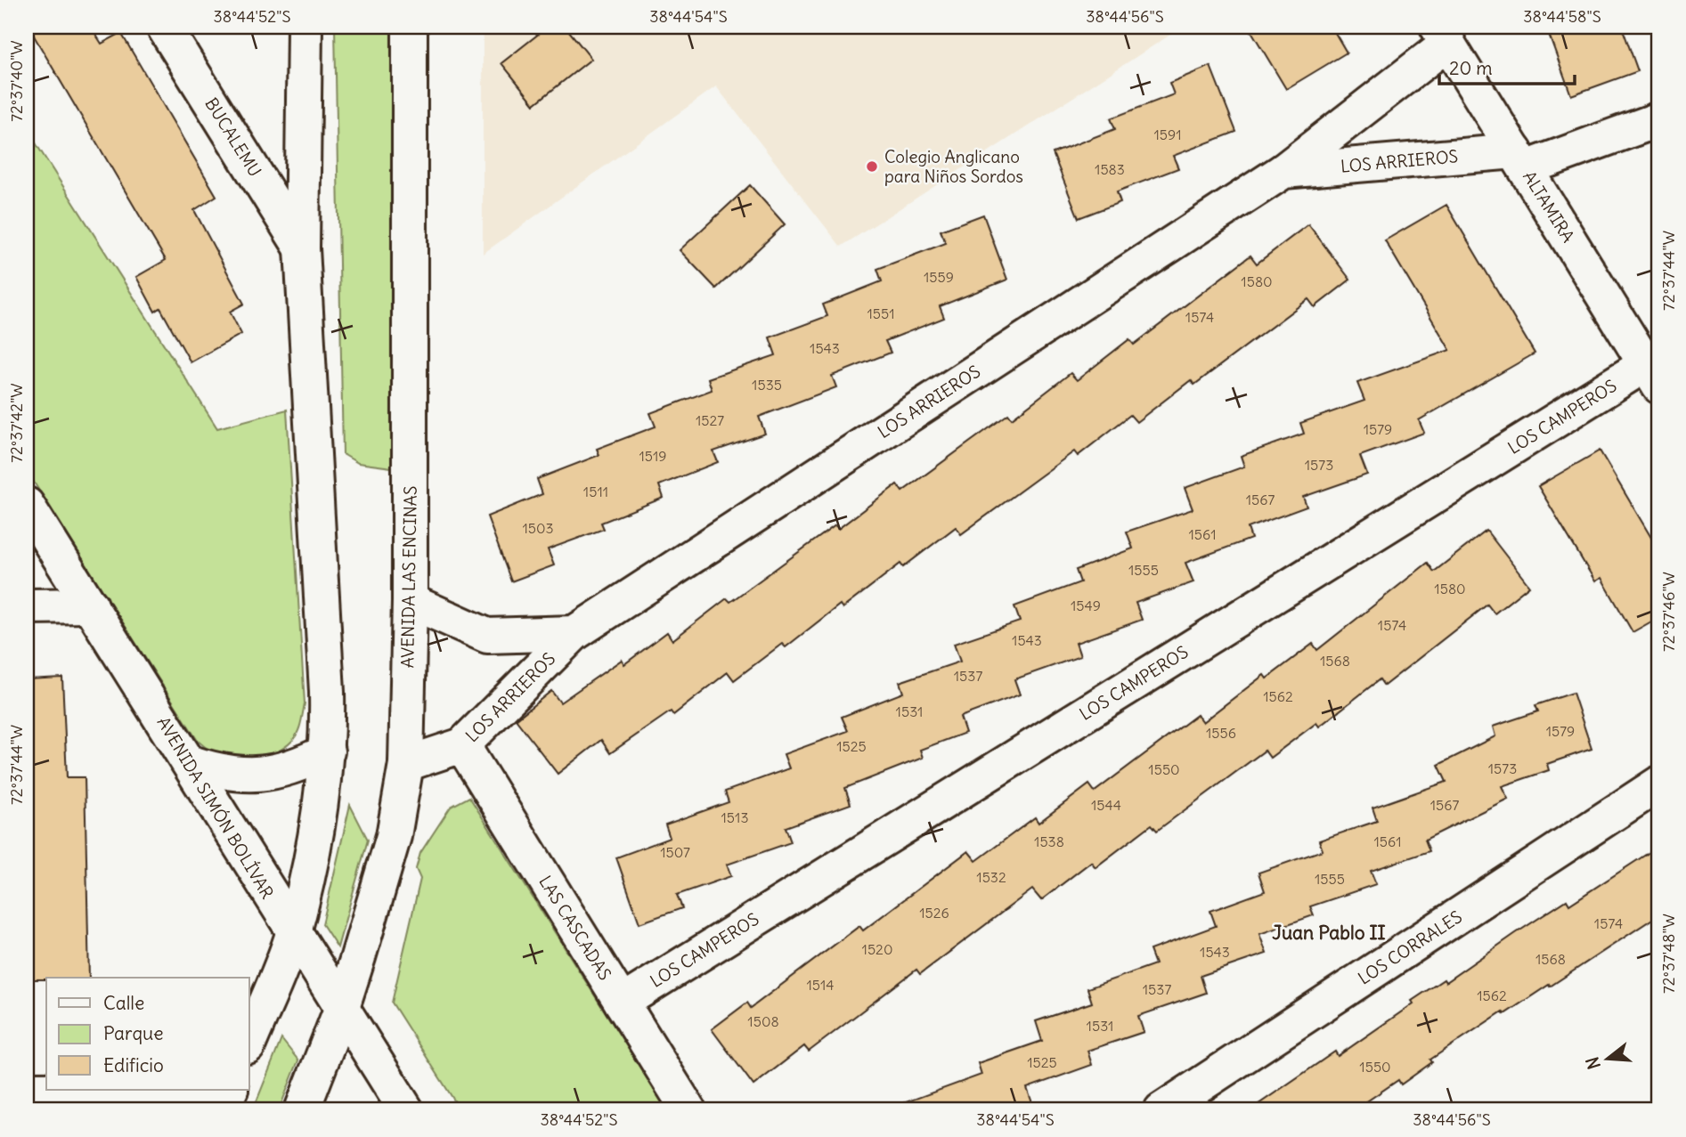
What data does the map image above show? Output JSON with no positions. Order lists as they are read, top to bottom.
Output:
{
  "streets": {
    "street": [
      "BUCALEMU",
      "LOS ARRIEROS",
      "ALTAMIRA",
      "LOS CAMPEROS",
      "AVENIDA LAS ENCINAS",
      "AVENIDA SIMÓN BOLÍVAR",
      "LAS CASCADAS",
      "LOS CORRALES"
    ]
  },
  "crossings": [
    ["LOS ARRIEROS", "ALTAMIRA"],
    ["LOS ARRIEROS", "AVENIDA LAS ENCINAS"],
    ["LOS ARRIEROS", "LAS CASCADAS"],
    ["ALTAMIRA", "LOS CAMPEROS"],
    ["LOS CAMPEROS", "LAS CASCADAS"],
    ["AVENIDA LAS ENCINAS", "AVENIDA SIMÓN BOLÍVAR"]
  ],
  "districts": ["Juan Pablo II"],
  "places": ["Colegio Anglicano para Niños Sordos"],
  "house_numbers": [
    "1591",
    "1583",
    "1559",
    "1580",
    "1551",
    "1574",
    "1543",
    "1535",
    "1527",
    "1579",
    "1519",
    "1573",
    "1511",
    "1567",
    "1503",
    "1561",
    "1555",
    "1580",
    "1549",
    "1574",
    "1543",
    "1568",
    "1537",
    "1562",
    "1531",
    "1579",
    "1556",
    "1525",
    "1573",
    "1550",
    "1544",
    "1567",
    "1513",
    "1538",
    "1561",
    "1507",
    "1532",
    "1555",
    "1526",
    "1574",
    "1520",
    "1543",
    "1568",
    "1514",
    "1537",
    "1562",
    "1508",
    "1531",
    "1525",
    "1550"
  ],
  "legend": ["Calle", "Parque", "Edificio"],
  "scale_bar": "20 m",
  "north": "left",
  "coordinates": [
    "38°44'52\"S",
    "38°44'54\"S",
    "38°44'56\"S",
    "38°44'58\"S",
    "72°37'40\"W",
    "72°37'44\"W",
    "72°37'42\"W",
    "72°37'46\"W",
    "72°37'48\"W"
  ]
}
